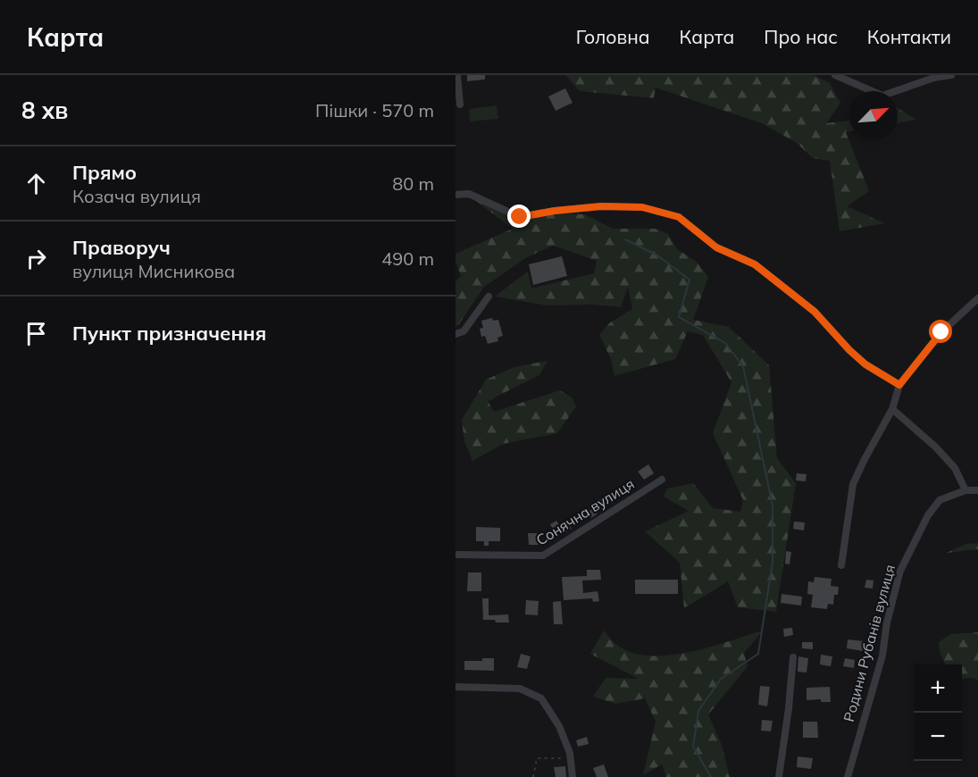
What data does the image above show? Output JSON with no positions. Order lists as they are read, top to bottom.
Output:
{
  "streets": {
    "street": ["Сонячна вулиця", "Родини Рубанів вулиця"]
  },
  "north": "top right",
  "page": {
    "header": "Карта",
    "nav": [
      "Головна",
      "Карта",
      "Про нас",
      "Контакти"
    ],
    "heading": ["8 хв", "Пішки · 570 m"],
    "list": [
      ["Прямо", "Козача вулиця", "80 m"],
      ["Праворуч", "вулиця Мисникова", "490 m"],
      "Пункт призначення"
    ],
    "map_buttons": ["+", "−"]
  }
}
